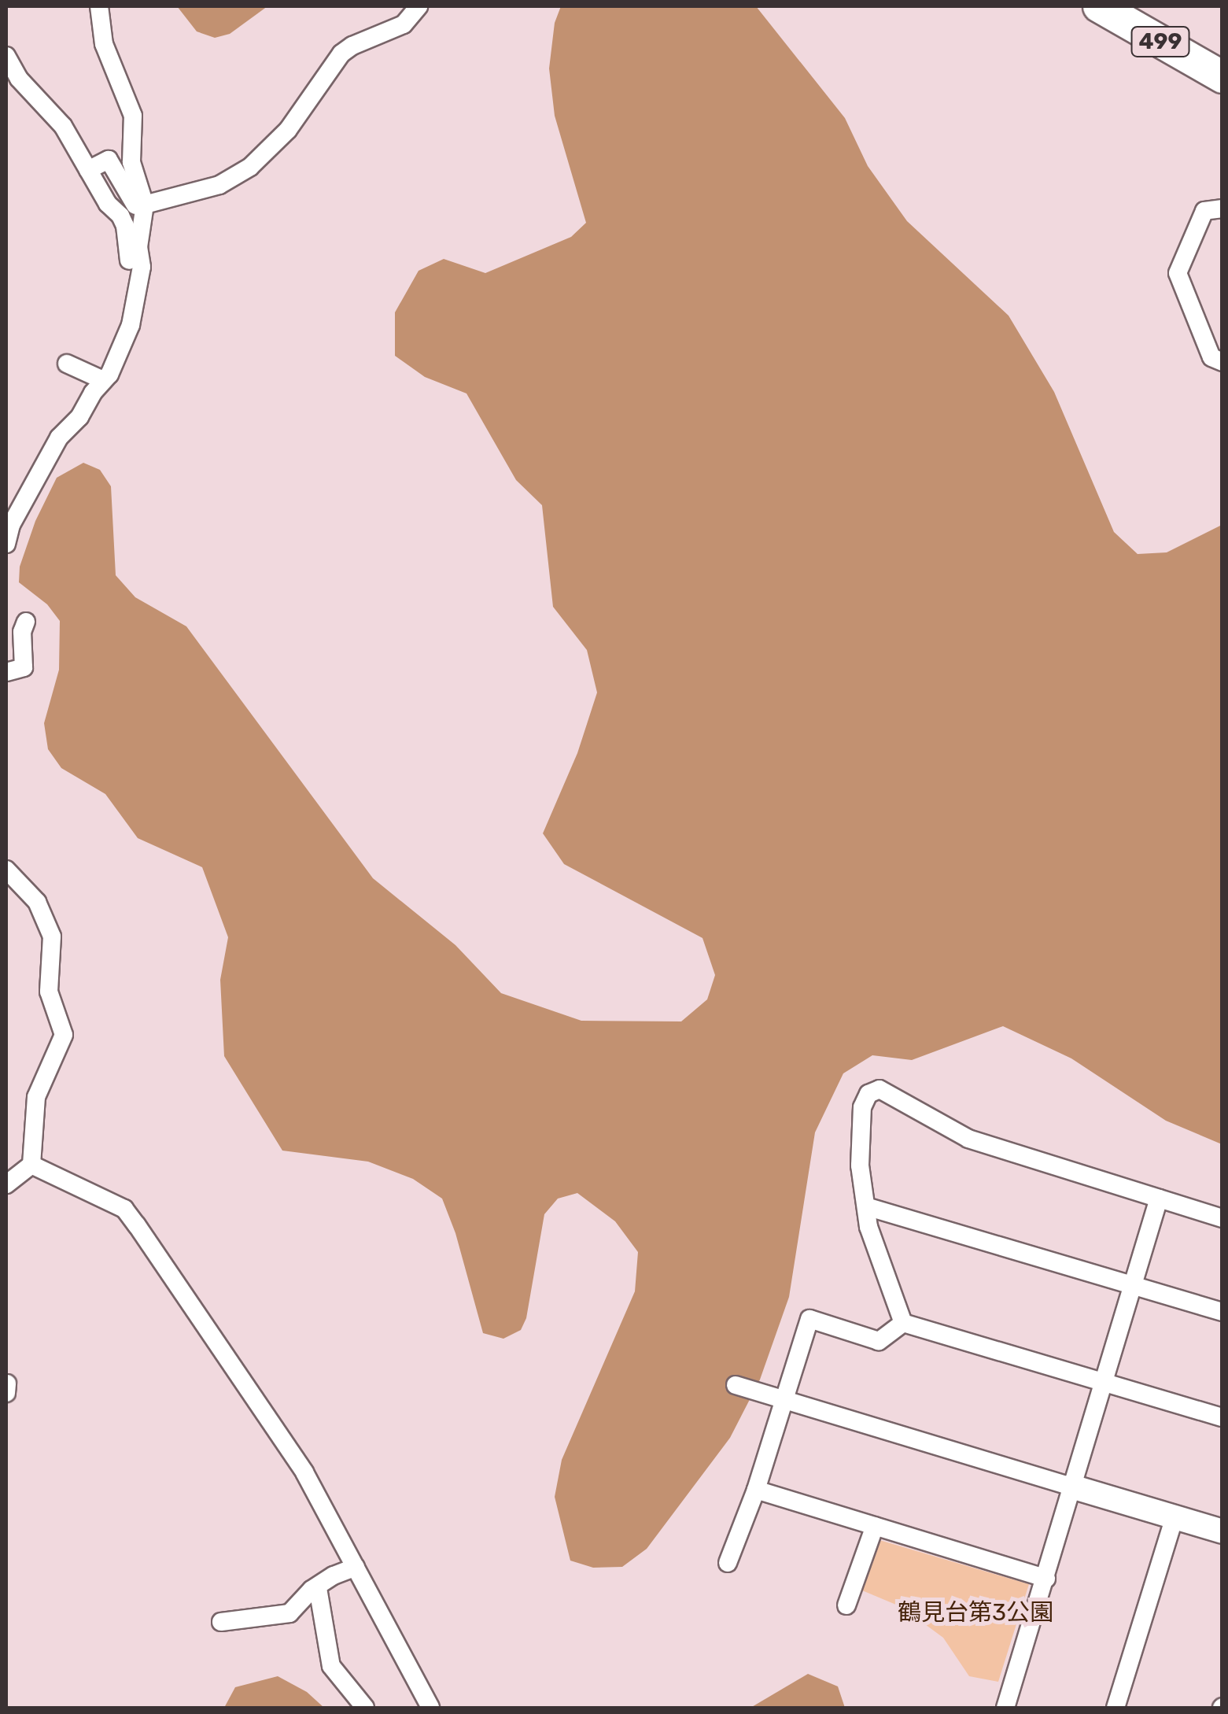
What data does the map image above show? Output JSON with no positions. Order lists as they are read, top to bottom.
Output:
{
  "streets": {
    "highway": ["499"]
  },
  "parks": ["鶴見台第3公園"]
}
